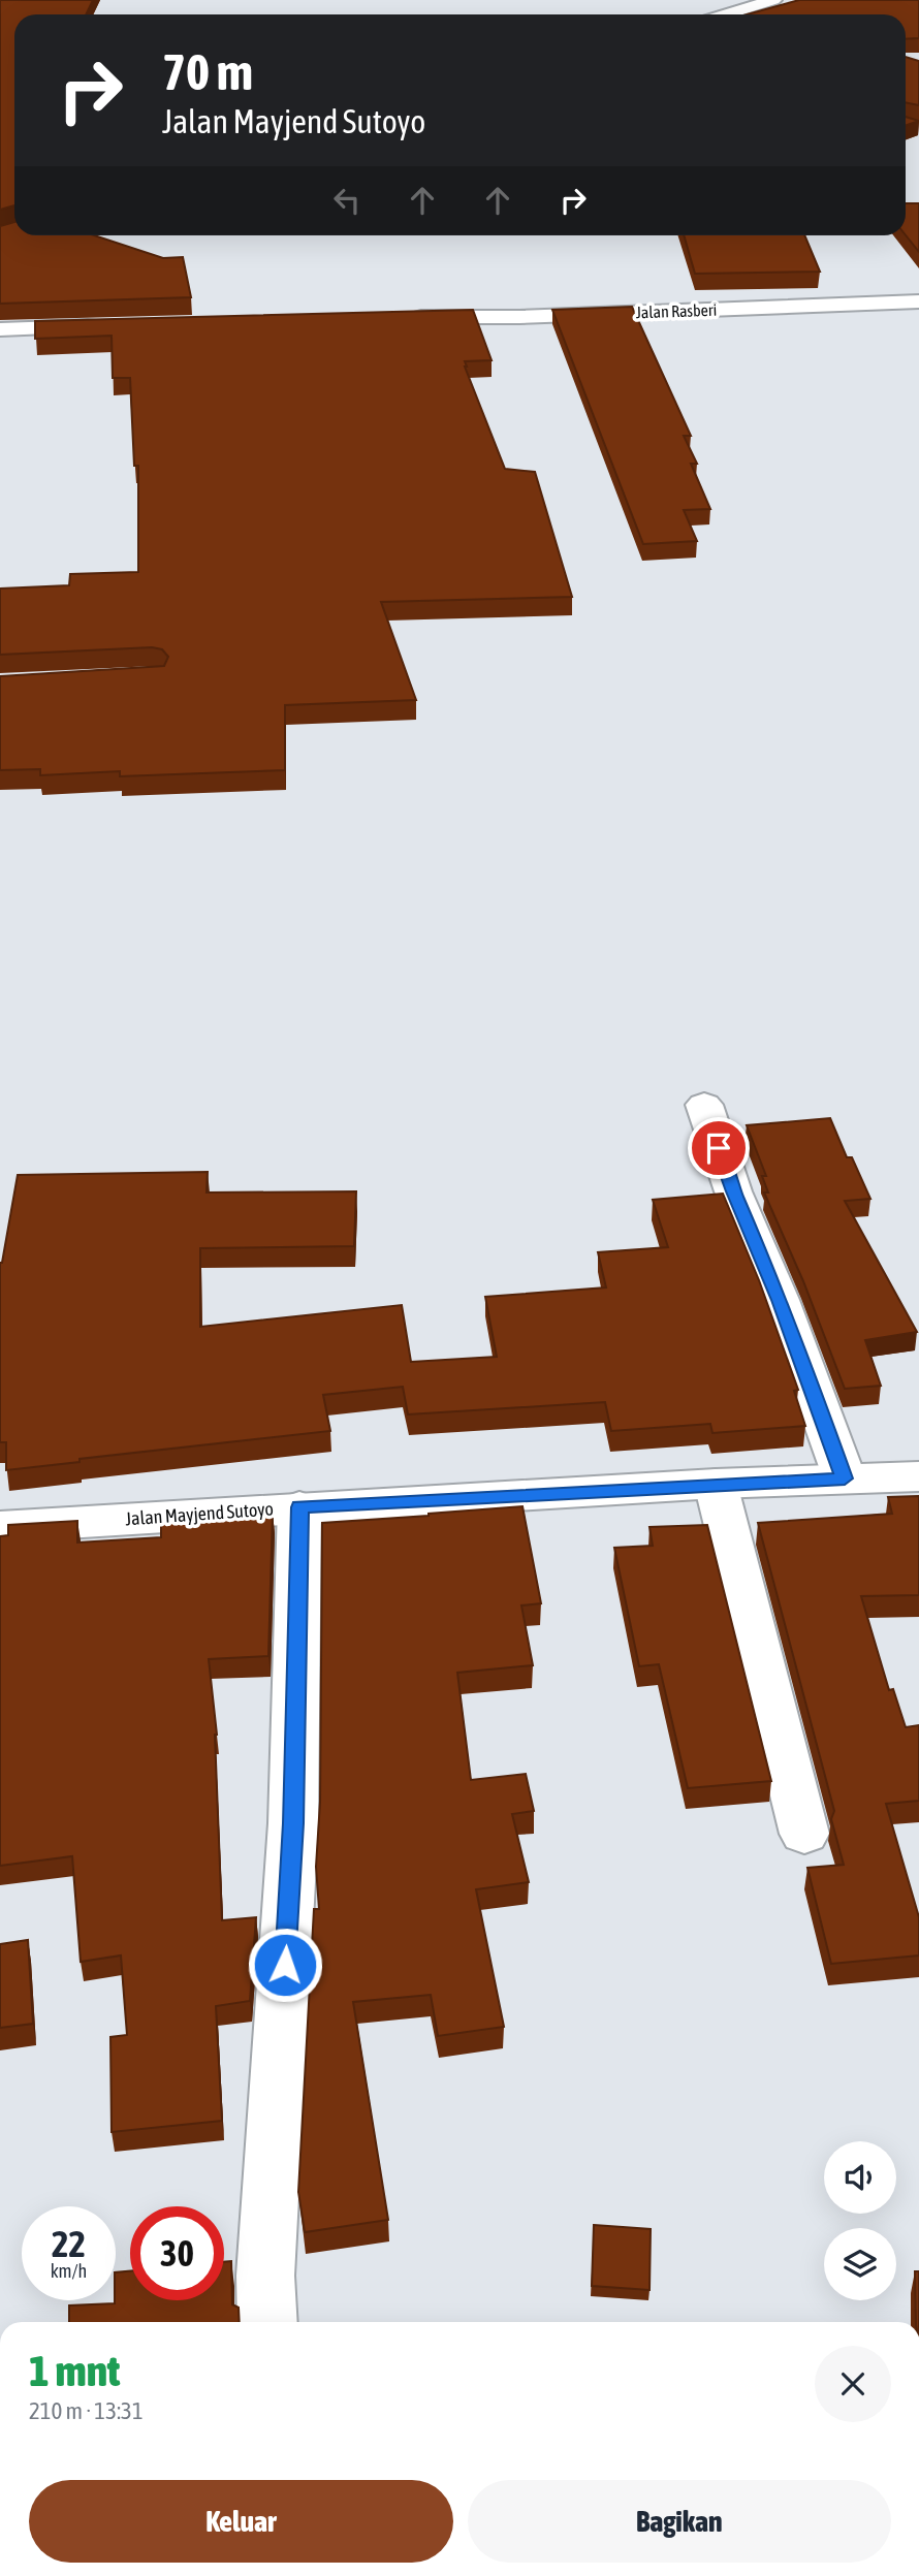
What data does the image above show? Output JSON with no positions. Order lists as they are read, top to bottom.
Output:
{
  "streets": {
    "street": ["Jalan Rasberi", "Jalan Mayjend Sutoyo"]
  },
  "page": {
    "turn": ["70 m", "Jalan Mayjend Sutoyo"],
    "speed": "22 km/h",
    "limit": "30",
    "heading": ["1 mnt", "210 m · 13:31"],
    "buttons": ["Keluar", "Bagikan"]
  }
}
